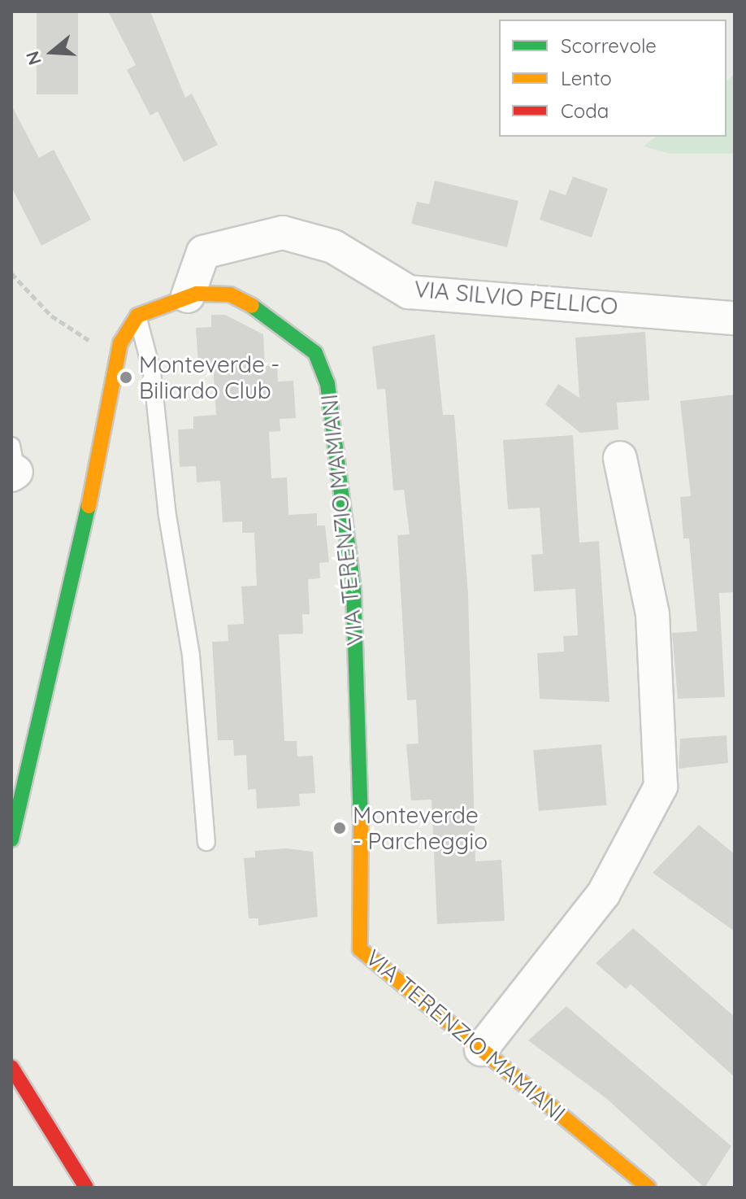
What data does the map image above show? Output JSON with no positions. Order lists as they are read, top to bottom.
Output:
{
  "streets": {
    "street": ["VIA SILVIO PELLICO", "VIA TERENZIO MAMIANI"]
  },
  "crossings": [
    ["VIA SILVIO PELLICO", "VIA TERENZIO MAMIANI"]
  ],
  "places": ["Monteverde - Biliardo Club", "Monteverde - Parcheggio"],
  "legend": ["Scorrevole", "Lento", "Coda"],
  "north": "left"
}
